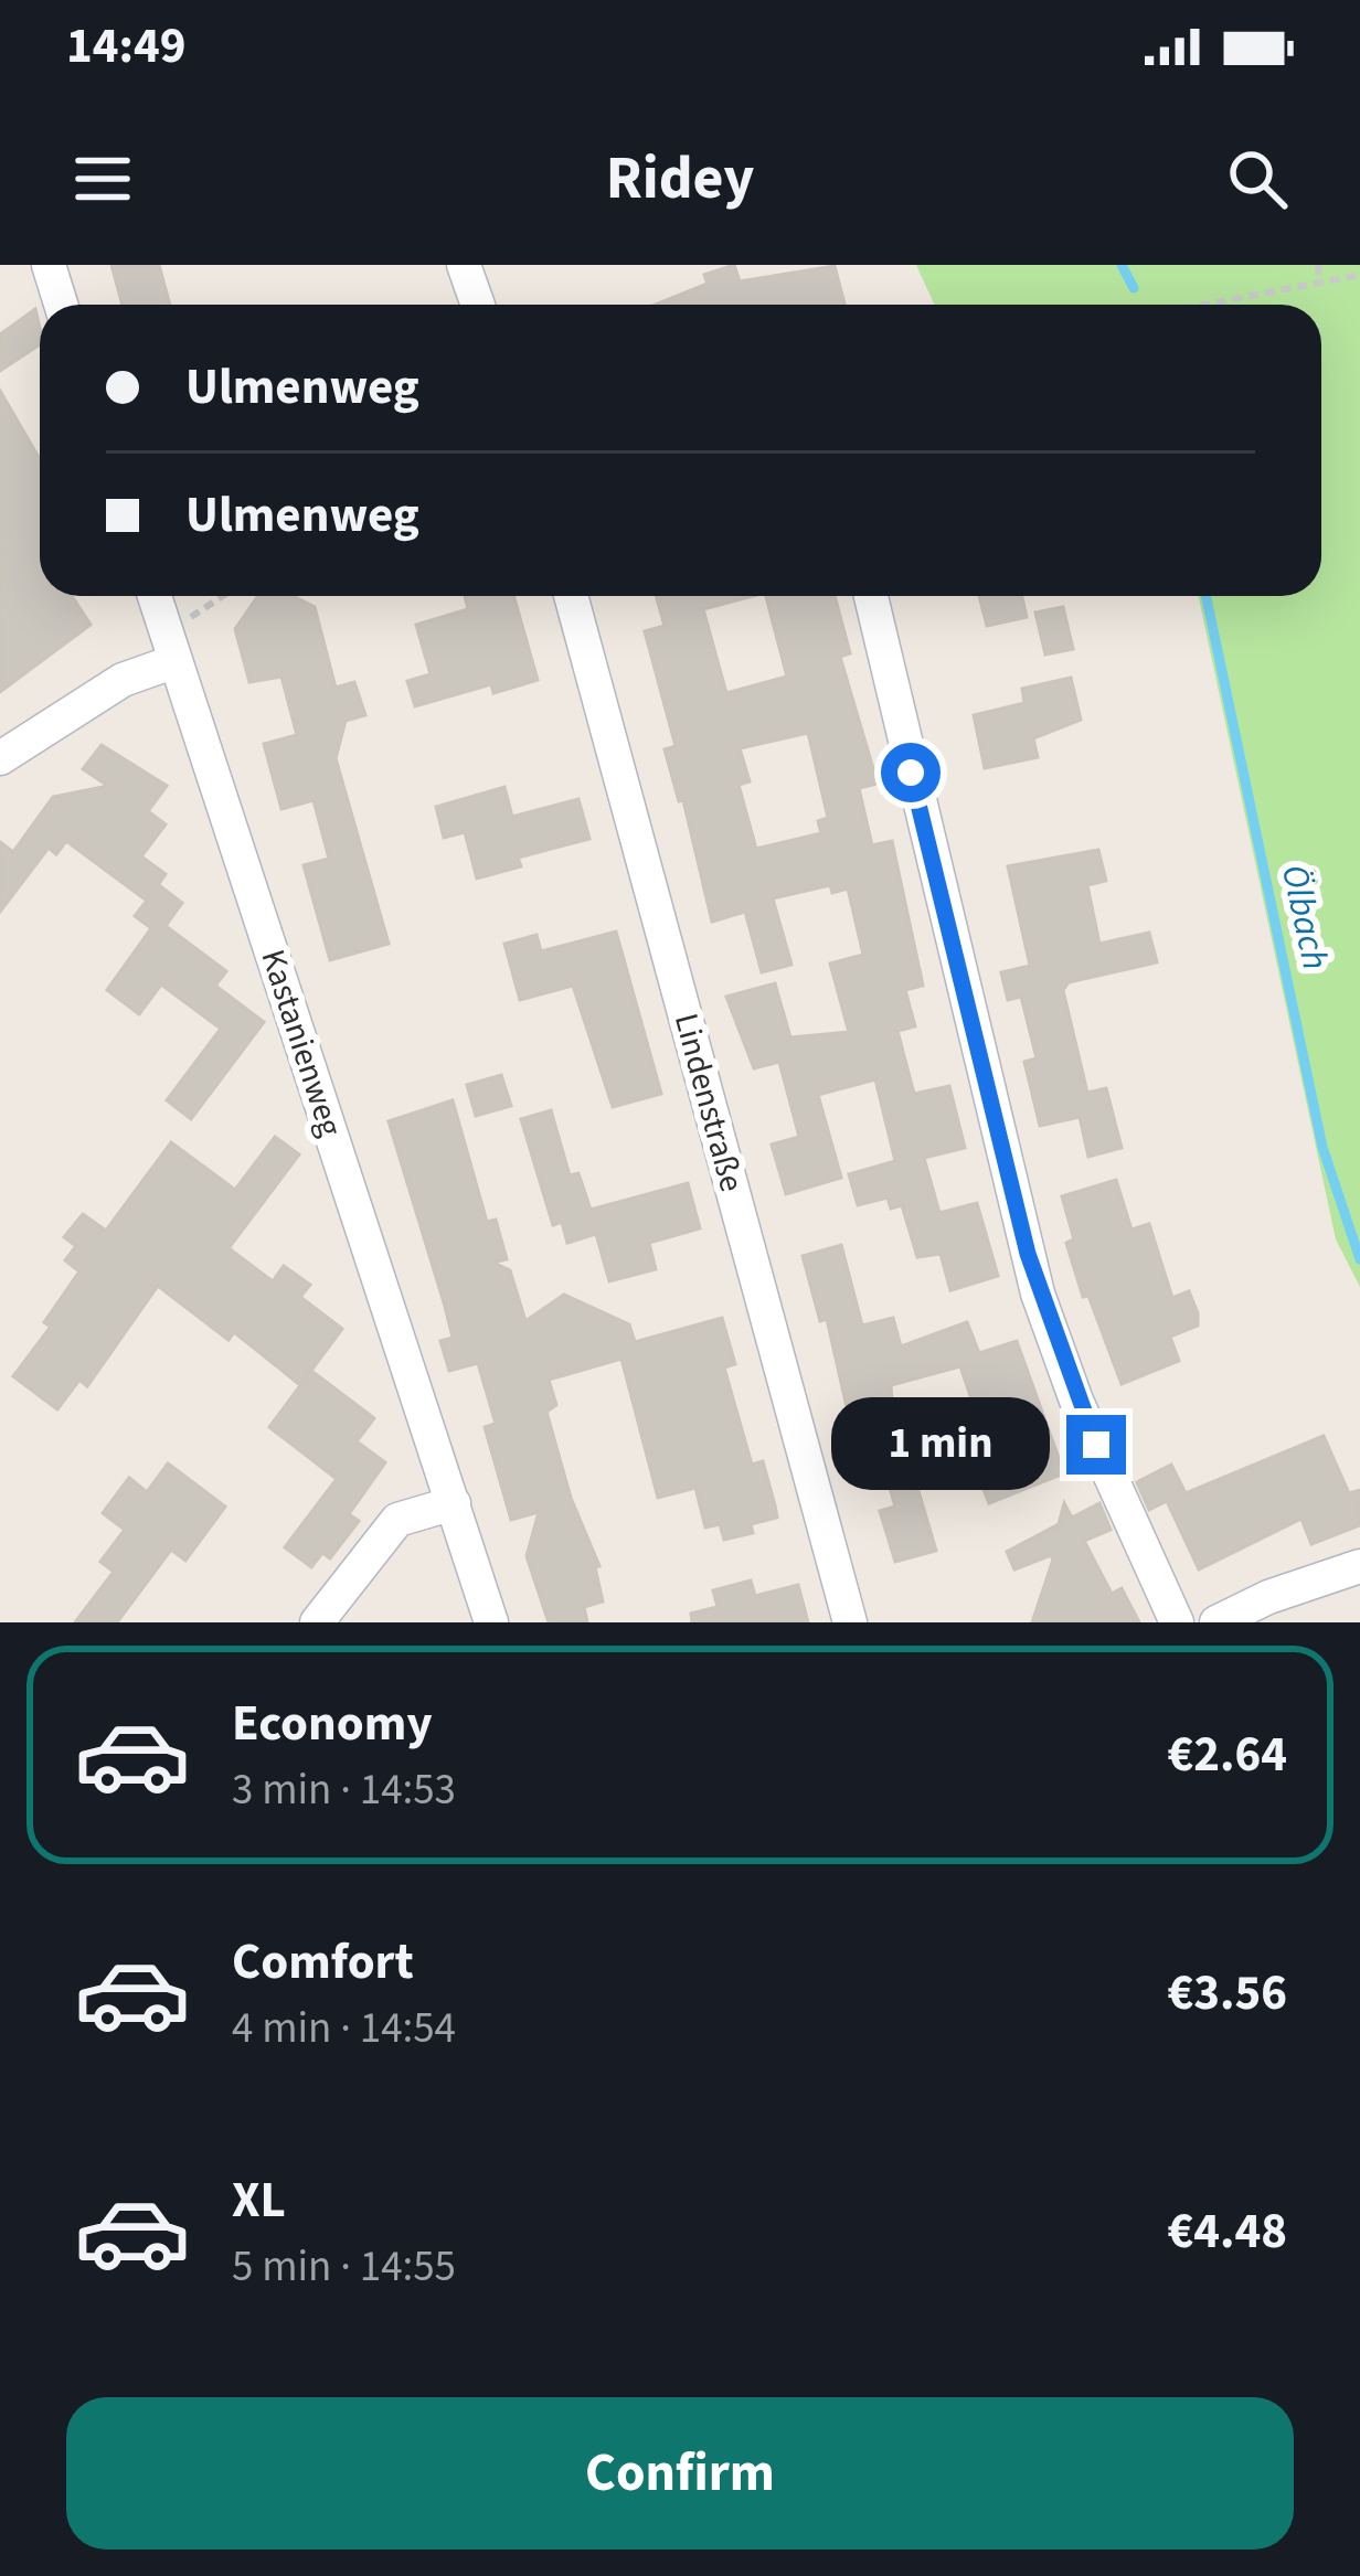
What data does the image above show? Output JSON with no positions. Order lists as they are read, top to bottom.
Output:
{
  "streets": {
    "street": ["Kastanienweg", "Lindenstraße"]
  },
  "water": ["Ölbach"],
  "page": {
    "status": "14:49",
    "header": "Ridey",
    "banner": ["Ulmenweg", "Ulmenweg"],
    "bubble": "1 min",
    "list": [
      {
        "name": "Economy",
        "note": "3 min · 14:53",
        "value": "€2.64"
      },
      {
        "name": "Comfort",
        "note": "4 min · 14:54",
        "value": "€3.56"
      },
      {
        "name": "XL",
        "note": "5 min · 14:55",
        "value": "€4.48"
      }
    ],
    "buttons": "Confirm"
  }
}
